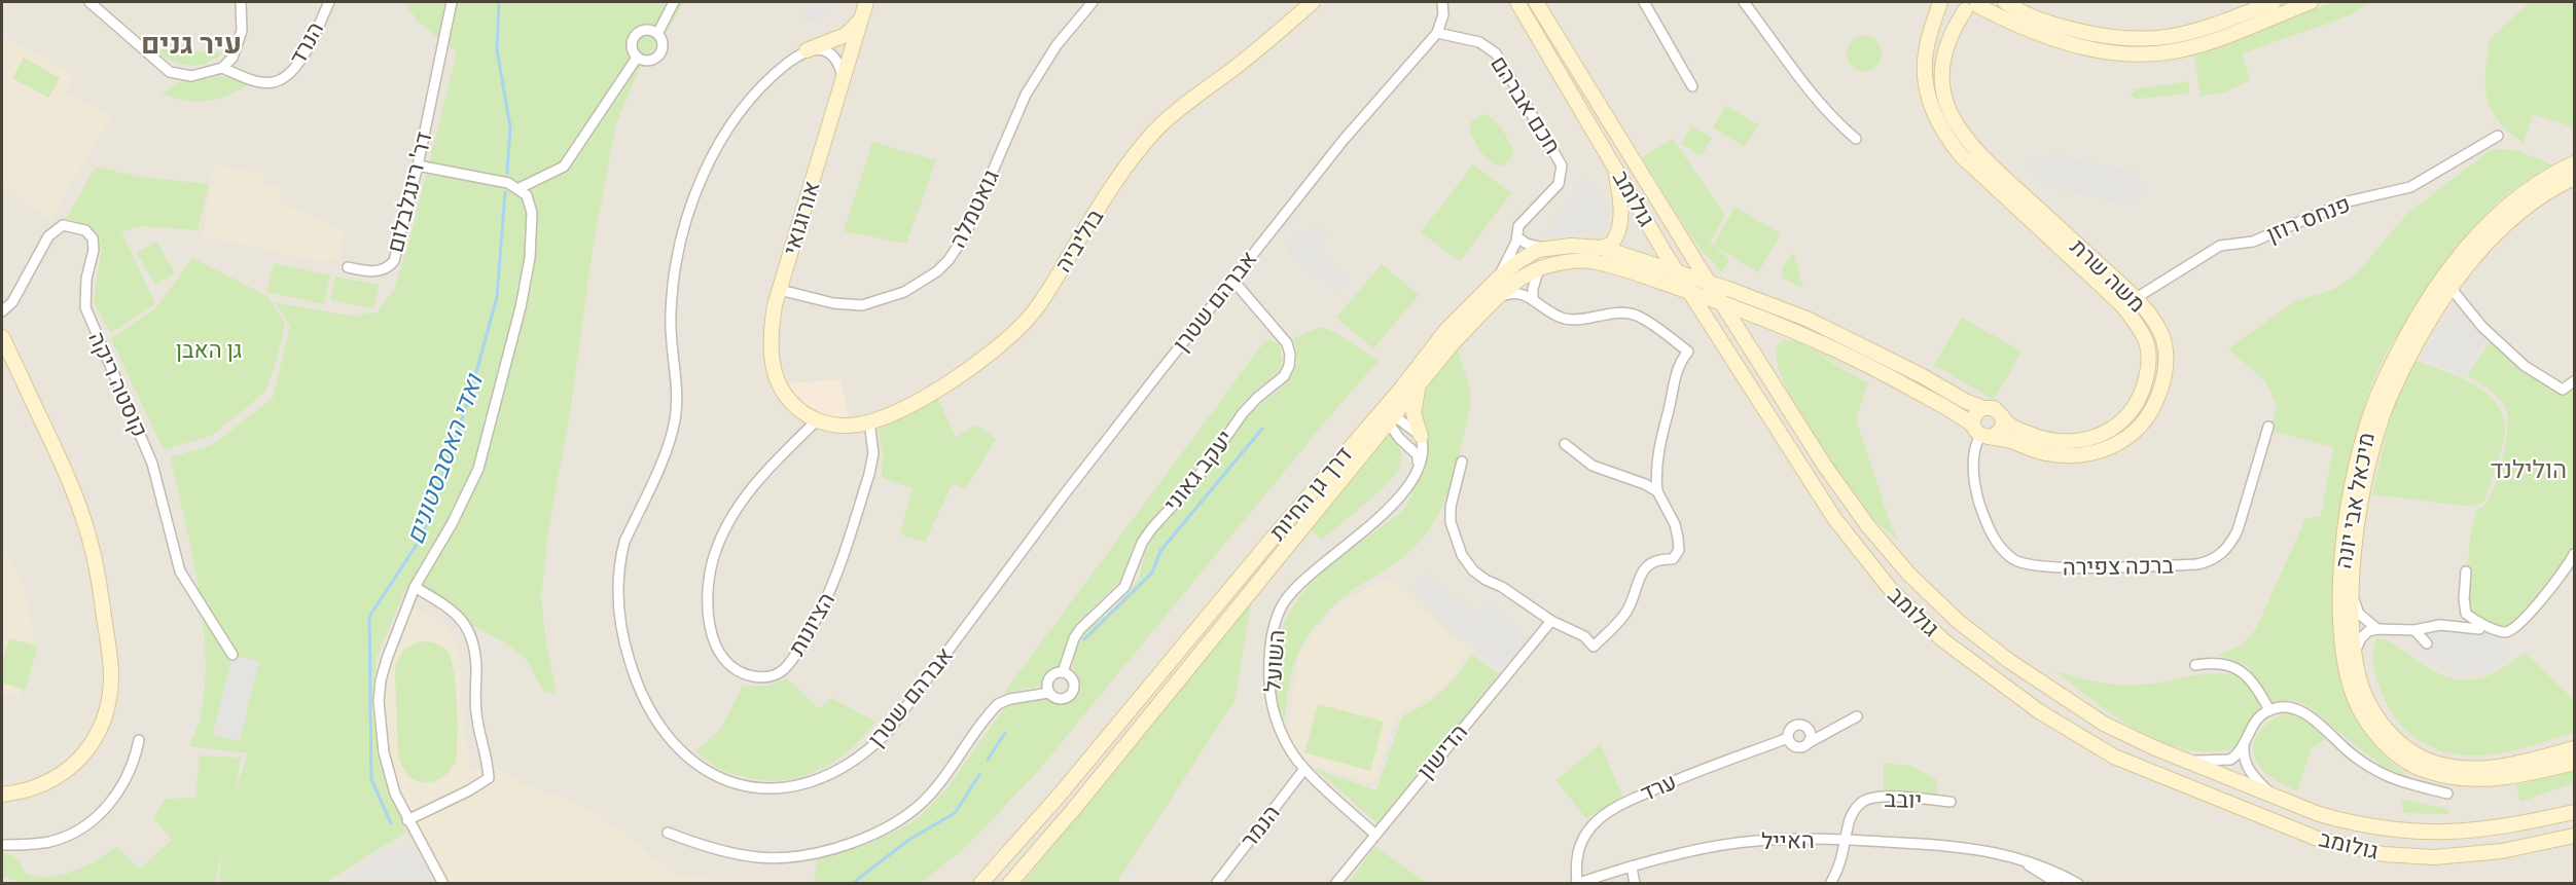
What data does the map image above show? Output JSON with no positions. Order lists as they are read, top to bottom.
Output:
{
  "streets": {
    "street": [
      "הנרד",
      "חכם אברהם",
      "דר' רינגלבלום",
      "גולומב",
      "גואטמלה",
      "אורוגואי",
      "פנחס רוזן",
      "בוליביה",
      "משה שרת",
      "אברהם שטרן",
      "קוסטה ריקה",
      "יעקב גאוני",
      "דרך גן החיות",
      "מיכאל אבי יונה",
      "ברכה צפירה",
      "הציונות",
      "השועל",
      "הדישון",
      "ערד",
      "יובב",
      "הנמר",
      "האייל"
    ]
  },
  "crossings": [
    ["חכם אברהם", "אברהם שטרן"],
    ["חכם אברהם", "דרך גן החיות"],
    ["גולומב", "משה שרת"],
    ["גולומב", "דרך גן החיות"],
    ["גואטמלה", "אורוגואי"],
    ["אורוגואי", "בוליביה"],
    ["אורוגואי", "הציונות"],
    ["פנחס רוזן", "משה שרת"],
    ["בוליביה", "הציונות"],
    ["משה שרת", "דרך גן החיות"],
    ["משה שרת", "ברכה צפירה"],
    ["אברהם שטרן", "יעקב גאוני"],
    ["השועל", "הדישון"],
    ["השועל", "הנמר"],
    ["ערד", "האייל"],
    ["יובב", "האייל"]
  ],
  "districts": ["עיר גנים", "הולילנד"],
  "water": ["ואדי האסבסטונים"],
  "parks": ["גן האבן"]
}
